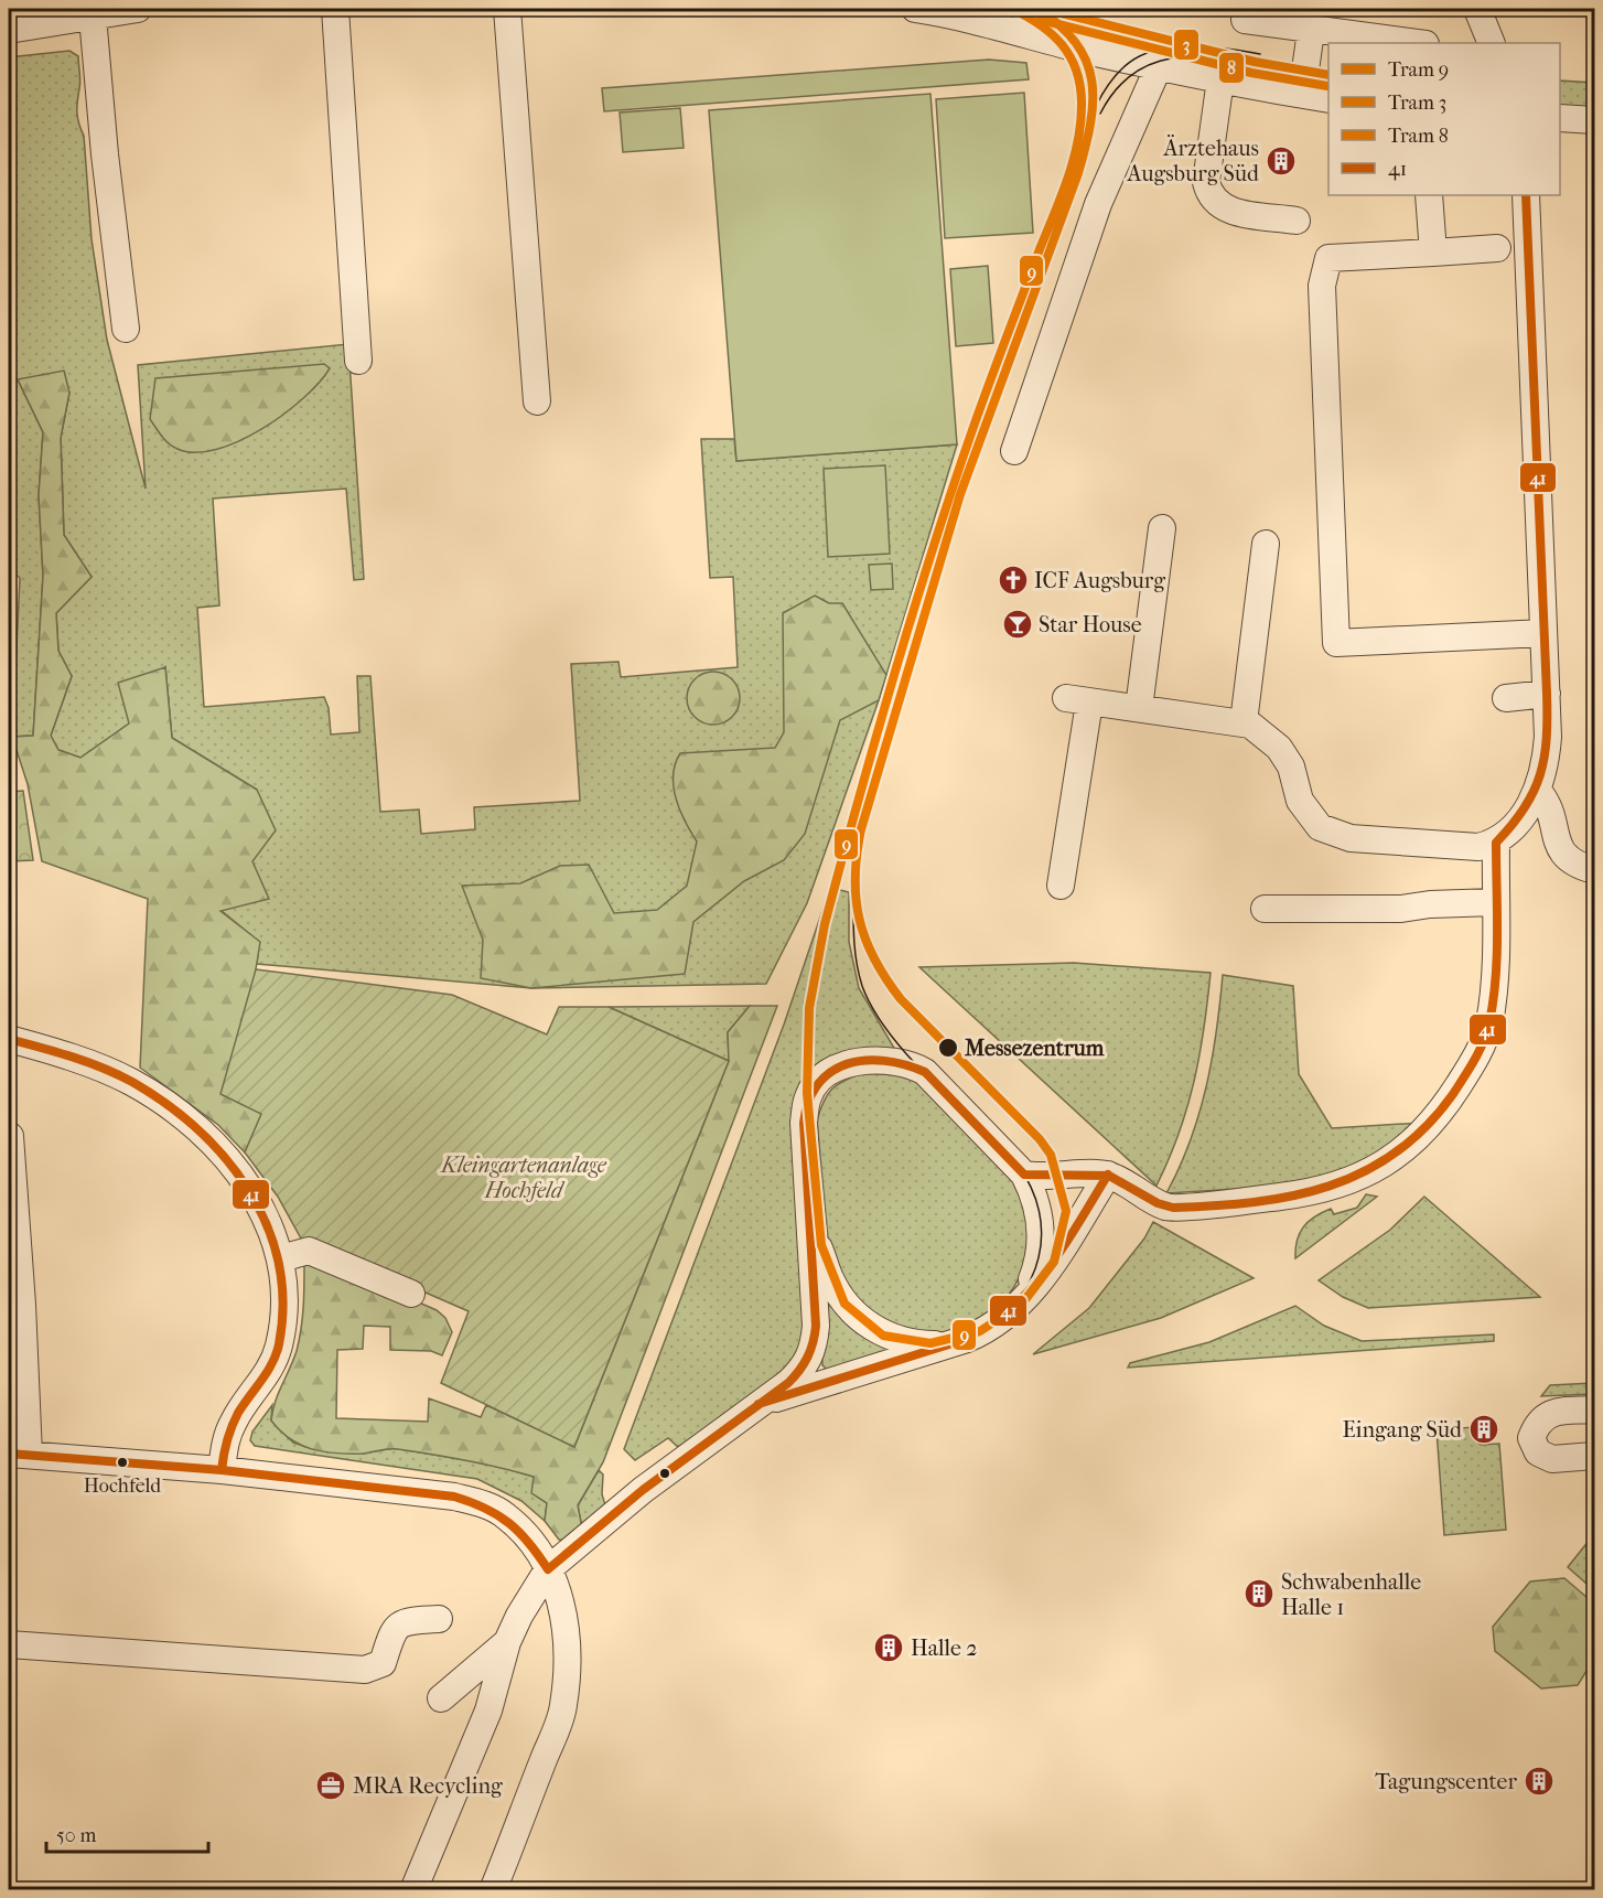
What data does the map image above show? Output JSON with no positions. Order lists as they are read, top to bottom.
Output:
{
  "parks": ["Kleingartenanlage Hochfeld"],
  "places": {
    "building": [
      "Ärztehaus Augsburg Süd",
      "Eingang Süd",
      "Schwabenhalle Halle 1",
      "Halle 2",
      "Tagungscenter"
    ],
    "church": ["ICF Augsburg"],
    "bar": ["Star House"],
    "other": ["Messezentrum", "Hochfeld"],
    "office": ["MRA Recycling"]
  },
  "lines": [
    "tram line 9",
    "tram line 3",
    "tram line 8",
    "transit line 41"
  ],
  "legend": [
    "Tram 9",
    "Tram 3",
    "Tram 8",
    "41"
  ],
  "scale_bar": "50 m"
}
